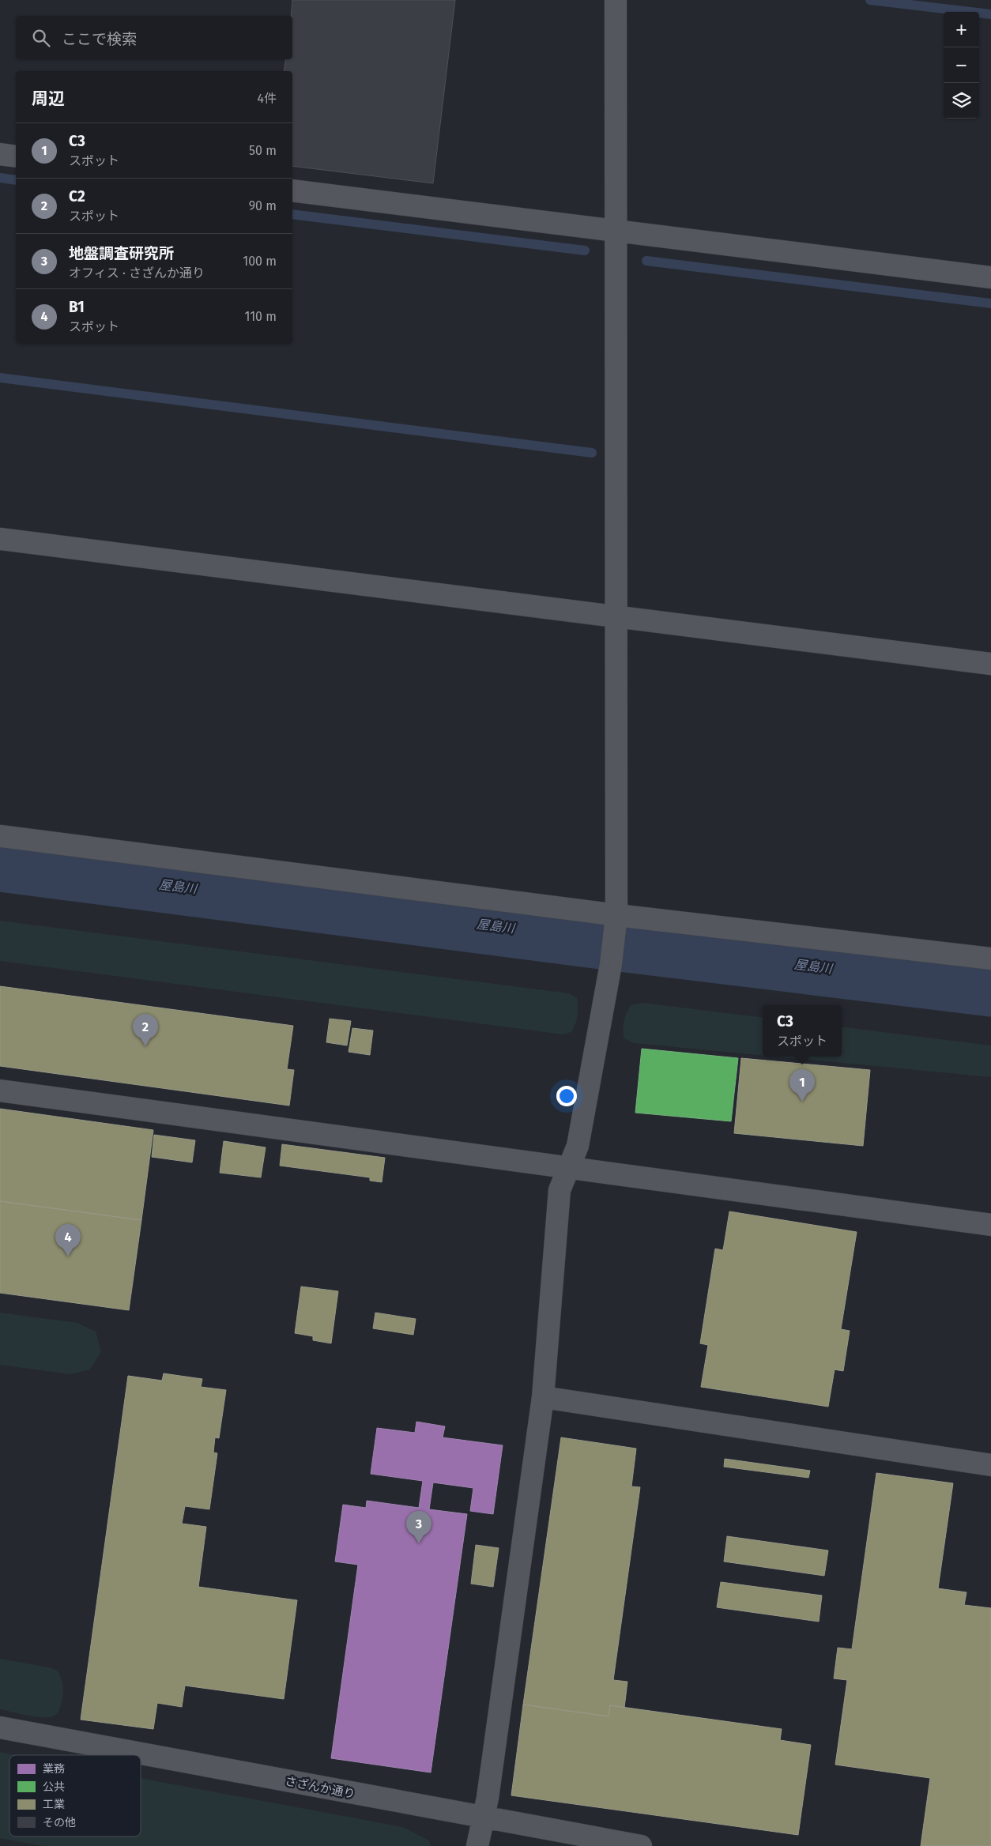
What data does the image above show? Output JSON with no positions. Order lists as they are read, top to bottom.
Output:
{
  "streets": {
    "street": ["さざんか通り"]
  },
  "water": ["屋島川"],
  "legend": [
    "業務",
    "公共",
    "工業",
    "その他"
  ],
  "page": {
    "map_buttons": ["+", "−"],
    "search": "ここで検索",
    "heading": ["周辺", "4件"],
    "list": [
      {
        "mark": "1",
        "name": "C3",
        "note": "スポット",
        "value": "50 m"
      },
      {
        "mark": "2",
        "name": "C2",
        "note": "スポット",
        "value": "90 m"
      },
      {
        "mark": "3",
        "name": "地盤調査研究所",
        "note": "オフィス · さざんか通り",
        "value": "100 m"
      },
      {
        "mark": "4",
        "name": "B1",
        "note": "スポット",
        "value": "110 m"
      }
    ],
    "popup": ["C3", "スポット"],
    "pins": [
      "2",
      "1",
      "4",
      "3"
    ]
  }
}
